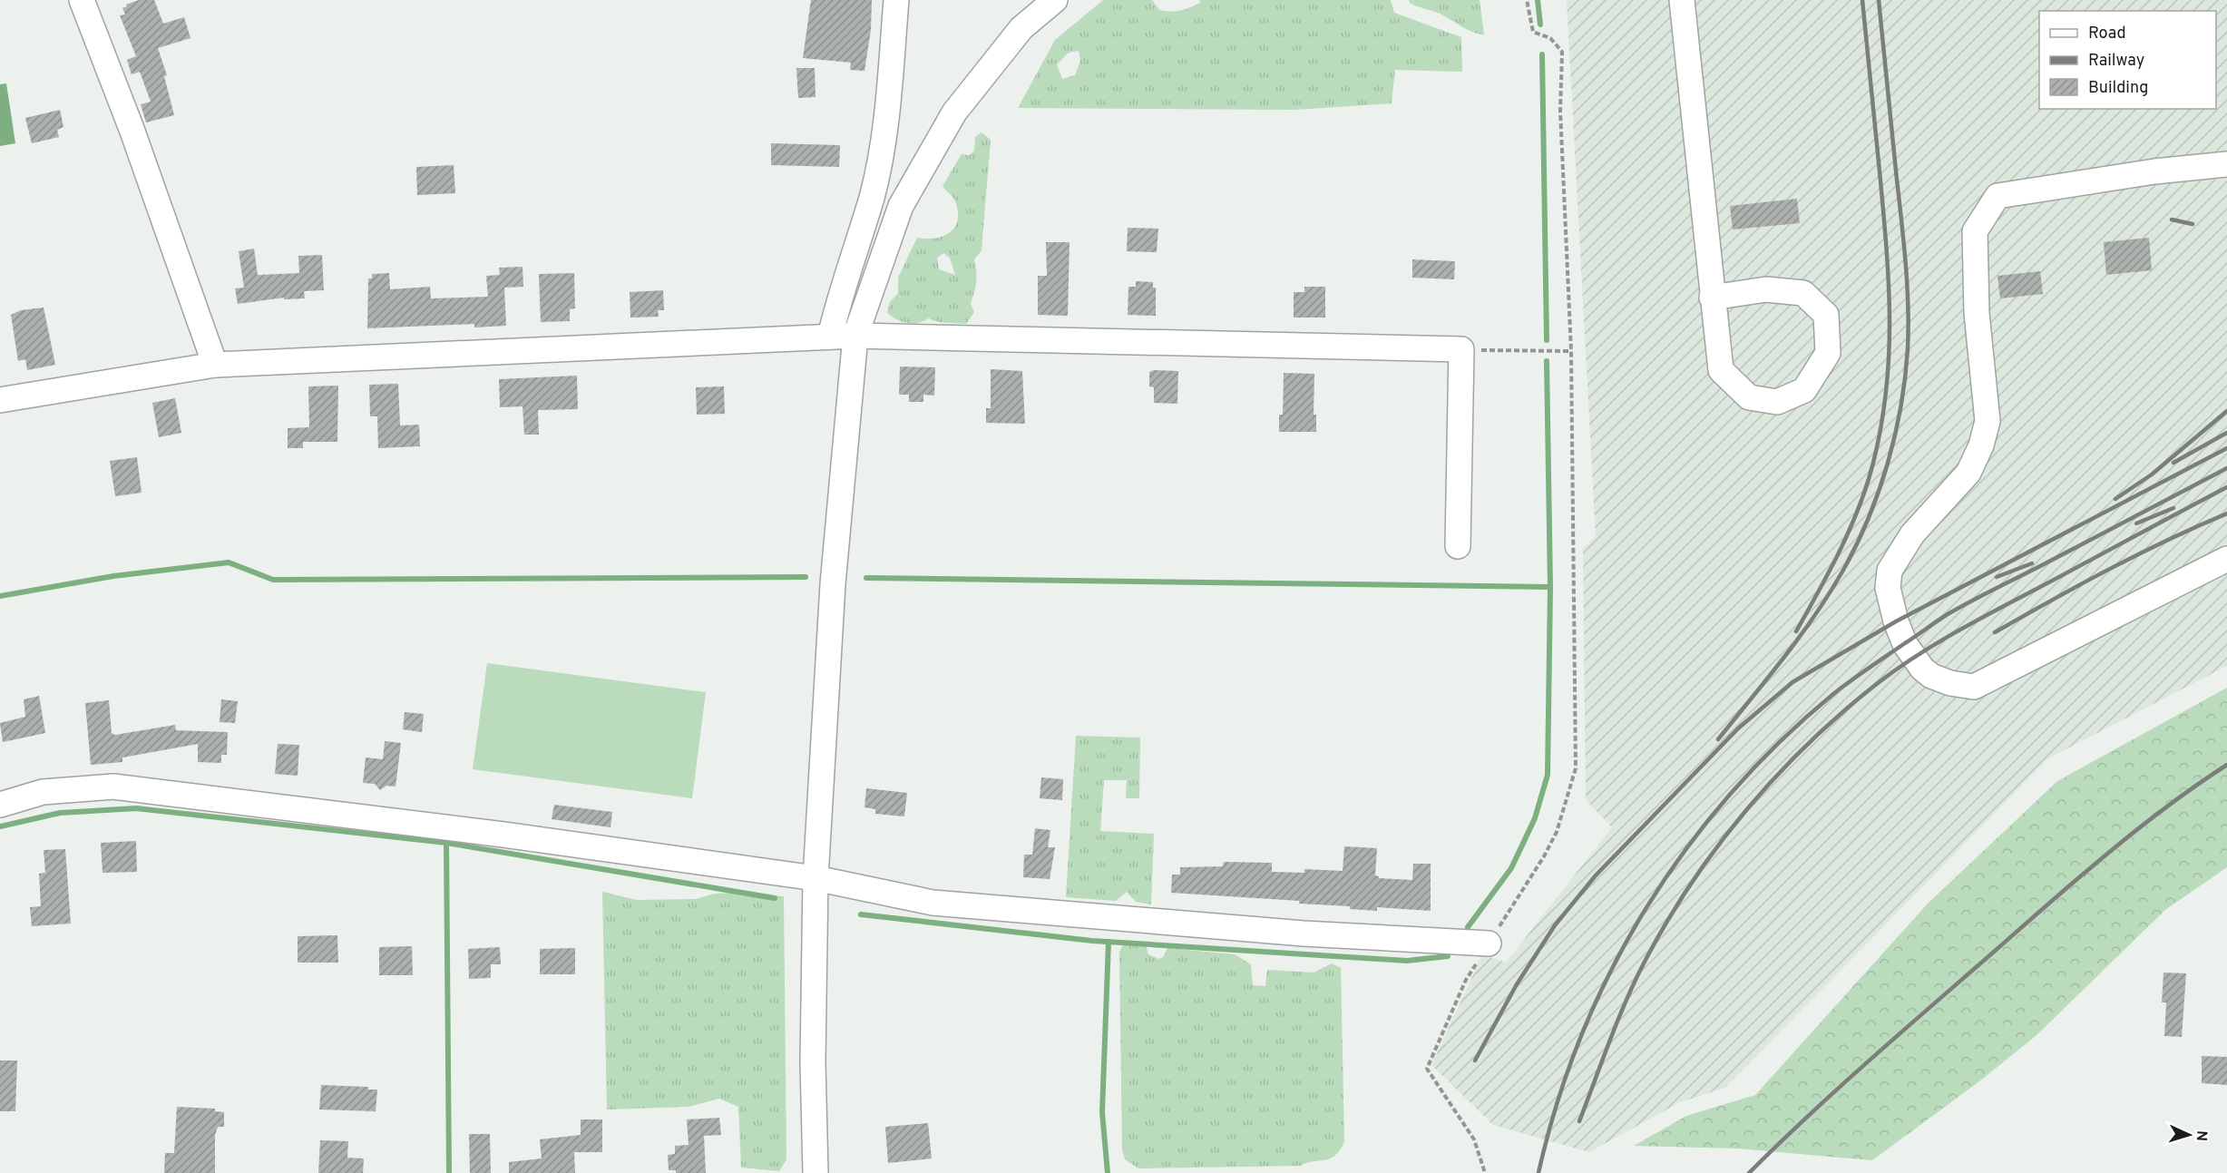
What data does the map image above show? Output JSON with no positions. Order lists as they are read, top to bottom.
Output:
{
  "legend": ["Road", "Railway", "Building"],
  "north": "right"
}
